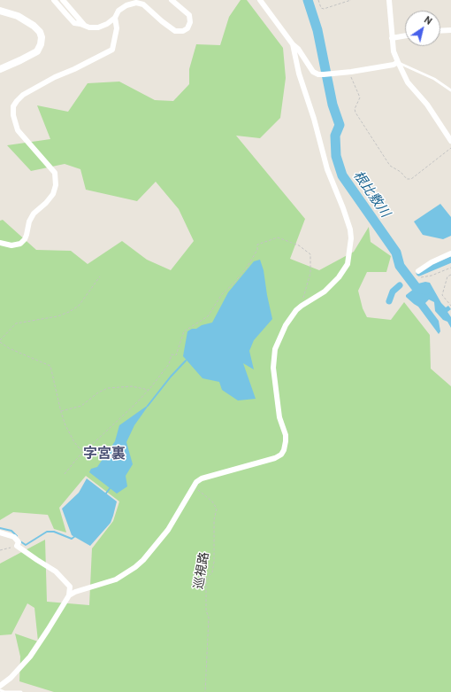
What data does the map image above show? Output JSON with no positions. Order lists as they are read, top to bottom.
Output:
{
  "streets": {
    "path": ["巡視路"]
  },
  "districts": ["字宮裏"],
  "water": ["根比敷川"],
  "north": "top right"
}
